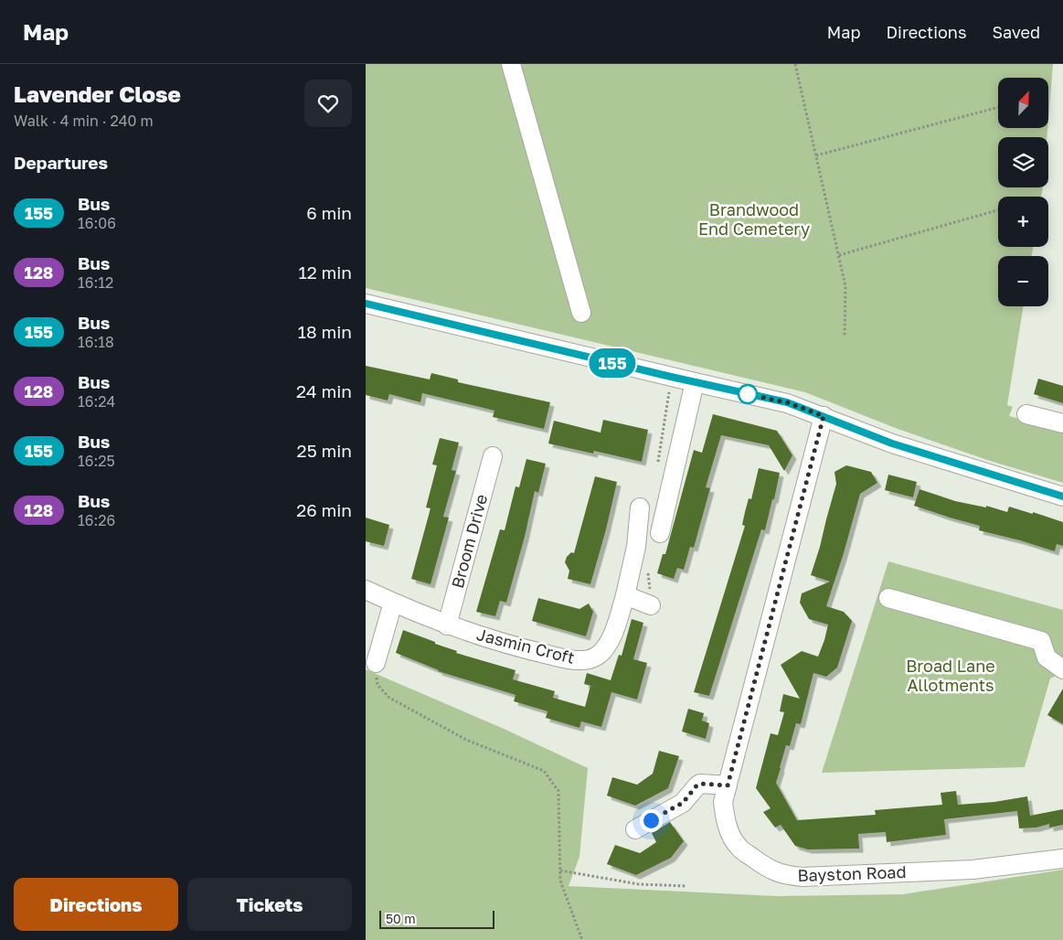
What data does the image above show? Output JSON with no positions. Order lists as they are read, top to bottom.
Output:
{
  "streets": {
    "street": ["Broom Drive", "Jasmin Croft", "Bayston Road"]
  },
  "crossings": [
    ["Broom Drive", "Jasmin Croft"]
  ],
  "parks": ["Brandwood End Cemetery", "Broad Lane Allotments"],
  "lines": ["bus line 155"],
  "scale_bar": "50 m",
  "north": "top right",
  "page": {
    "header": "Map",
    "nav": ["Map", "Directions", "Saved"],
    "heading": [
      ["Lavender Close", "Walk · 4 min · 240 m"],
      "Departures"
    ],
    "on_map": "155",
    "map_buttons": ["+", "−"],
    "list": [
      {
        "mark": "155",
        "name": "Bus",
        "note": "16:06",
        "value": "6 min"
      },
      {
        "mark": "128",
        "name": "Bus",
        "note": "16:12",
        "value": "12 min"
      },
      {
        "mark": "155",
        "name": "Bus",
        "note": "16:18",
        "value": "18 min"
      },
      {
        "mark": "128",
        "name": "Bus",
        "note": "16:24",
        "value": "24 min"
      },
      {
        "mark": "155",
        "name": "Bus",
        "note": "16:25",
        "value": "25 min"
      },
      {
        "mark": "128",
        "name": "Bus",
        "note": "16:26",
        "value": "26 min"
      }
    ],
    "buttons": ["Directions", "Tickets"],
    "scale": "50 m"
  }
}
